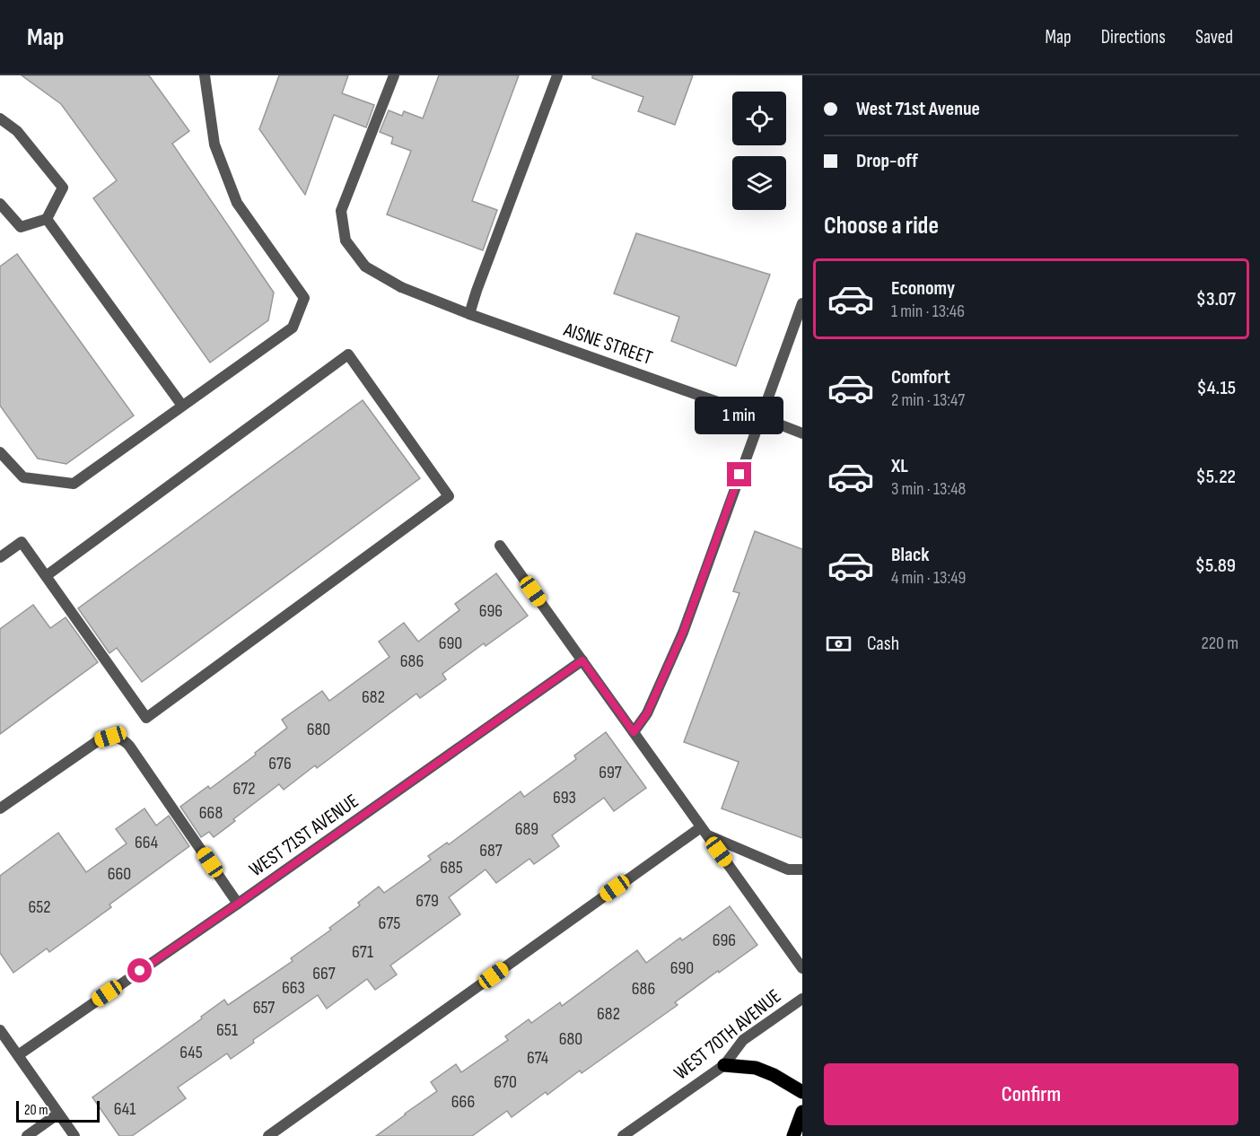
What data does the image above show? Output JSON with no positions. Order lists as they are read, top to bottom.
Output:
{
  "streets": {
    "street": ["AISNE STREET", "WEST 71ST AVENUE", "WEST 70TH AVENUE"]
  },
  "house_numbers": [
    "696",
    "690",
    "686",
    "682",
    "680",
    "676",
    "697",
    "672",
    "693",
    "668",
    "689",
    "664",
    "687",
    "685",
    "660",
    "679",
    "652",
    "675",
    "696",
    "671",
    "690",
    "667",
    "663",
    "686",
    "657",
    "682",
    "651",
    "680",
    "645",
    "674",
    "670",
    "666",
    "641"
  ],
  "scale_bar": "20 m",
  "page": {
    "header": "Map",
    "nav": ["Map", "Directions", "Saved"],
    "banner": ["West 71st Avenue", "Drop-off"],
    "heading": "Choose a ride",
    "list": [
      {
        "name": "Economy",
        "note": "1 min · 13:46",
        "value": "$3.07"
      },
      {
        "name": "Comfort",
        "note": "2 min · 13:47",
        "value": "$4.15"
      },
      {
        "name": "XL",
        "note": "3 min · 13:48",
        "value": "$5.22"
      },
      {
        "name": "Black",
        "note": "4 min · 13:49",
        "value": "$5.89"
      }
    ],
    "bubble": "1 min",
    "pay": ["Cash", "220 m"],
    "buttons": "Confirm",
    "scale": "20 m"
  }
}
